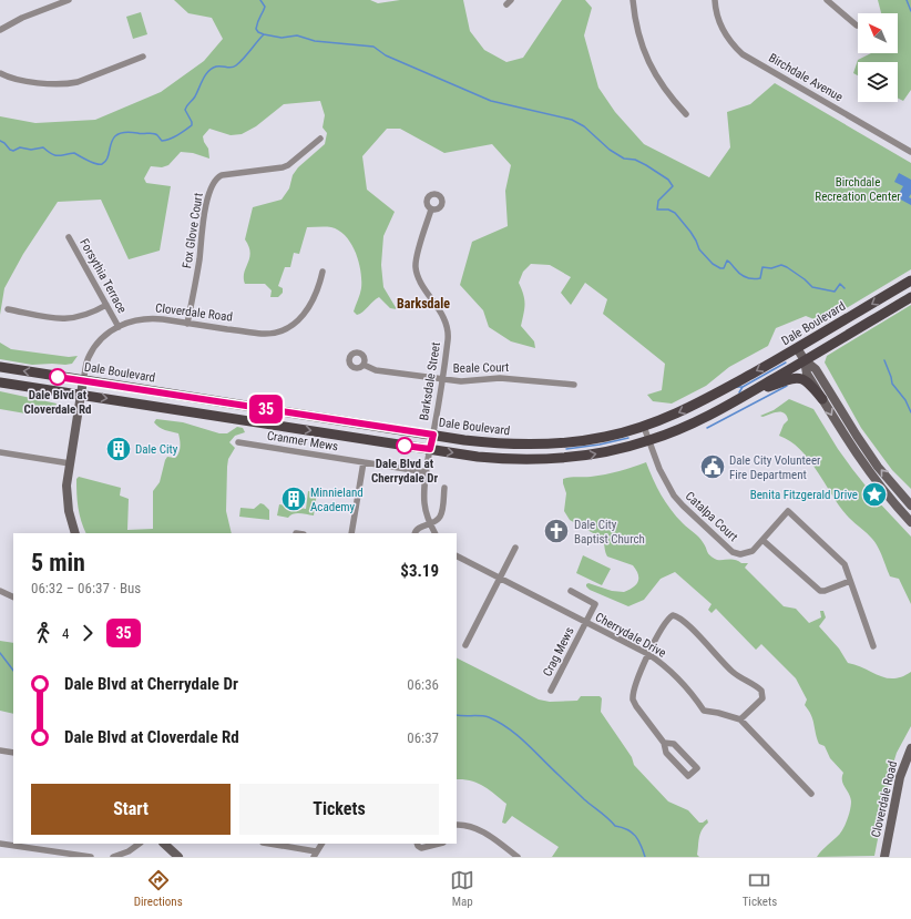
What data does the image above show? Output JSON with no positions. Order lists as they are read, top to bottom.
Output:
{
  "streets": {
    "main road": ["Cloverdale Road", "Dale Boulevard"],
    "street": [
      "Birchdale Avenue",
      "Fox Glove Court",
      "Forsythia Terrace",
      "Beale Court",
      "Barksdale Street",
      "Cranmer Mews",
      "Catalpa Court",
      "Cherrydale Drive",
      "Crag Mews"
    ]
  },
  "crossings": [
    ["Fox Glove Court", "Cloverdale Road"],
    ["Forsythia Terrace", "Cloverdale Road"],
    ["Cloverdale Road", "Dale Boulevard"],
    ["Dale Boulevard", "Barksdale Street"],
    ["Dale Boulevard", "Catalpa Court"],
    ["Beale Court", "Barksdale Street"],
    ["Cherrydale Drive", "Crag Mews"]
  ],
  "districts": ["Barksdale"],
  "parks": ["Birchdale Recreation Center"],
  "places": {
    "other": ["Dale Blvd at Cloverdale Rd", "Dale Blvd at Cherrydale Dr"],
    "building": ["Dale City", "Minnieland Academy"],
    "public building": ["Dale City Volunteer Fire Department"],
    "place": ["Benita Fitzgerald Drive"],
    "church": ["Dale City Baptist Church"]
  },
  "lines": ["bus line 35"],
  "north": "top left",
  "page": {
    "on_map": "35",
    "heading": ["5 min", "06:32 – 06:37 · Bus", "$3.19"],
    "legs": ["4", "35"],
    "list": [
      {
        "name": "Dale Blvd at Cherrydale Dr",
        "value": "06:36"
      },
      {
        "name": "Dale Blvd at Cloverdale Rd",
        "value": "06:37"
      }
    ],
    "buttons": ["Start", "Tickets"],
    "tabs": ["Directions", "Map", "Tickets"]
  }
}
